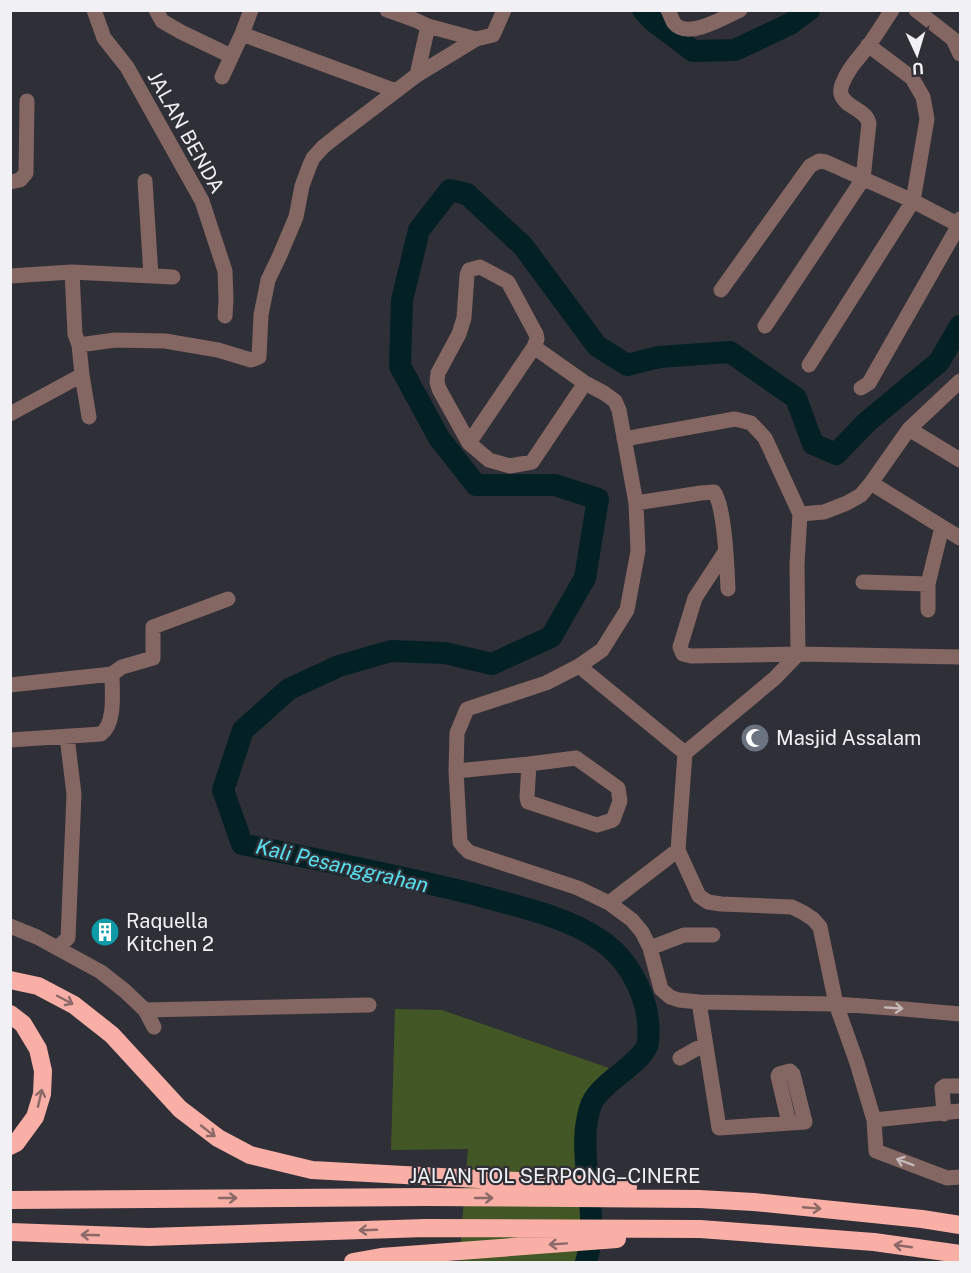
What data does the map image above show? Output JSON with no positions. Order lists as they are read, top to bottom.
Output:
{
  "streets": {
    "highway": ["JALAN TOL SERPONG–CINERE"],
    "street": ["JALAN BENDA"]
  },
  "water": ["Kali Pesanggrahan"],
  "places": {
    "mosque": ["Masjid Assalam"],
    "building": ["Raquella Kitchen 2"]
  },
  "north": "bottom"
}
